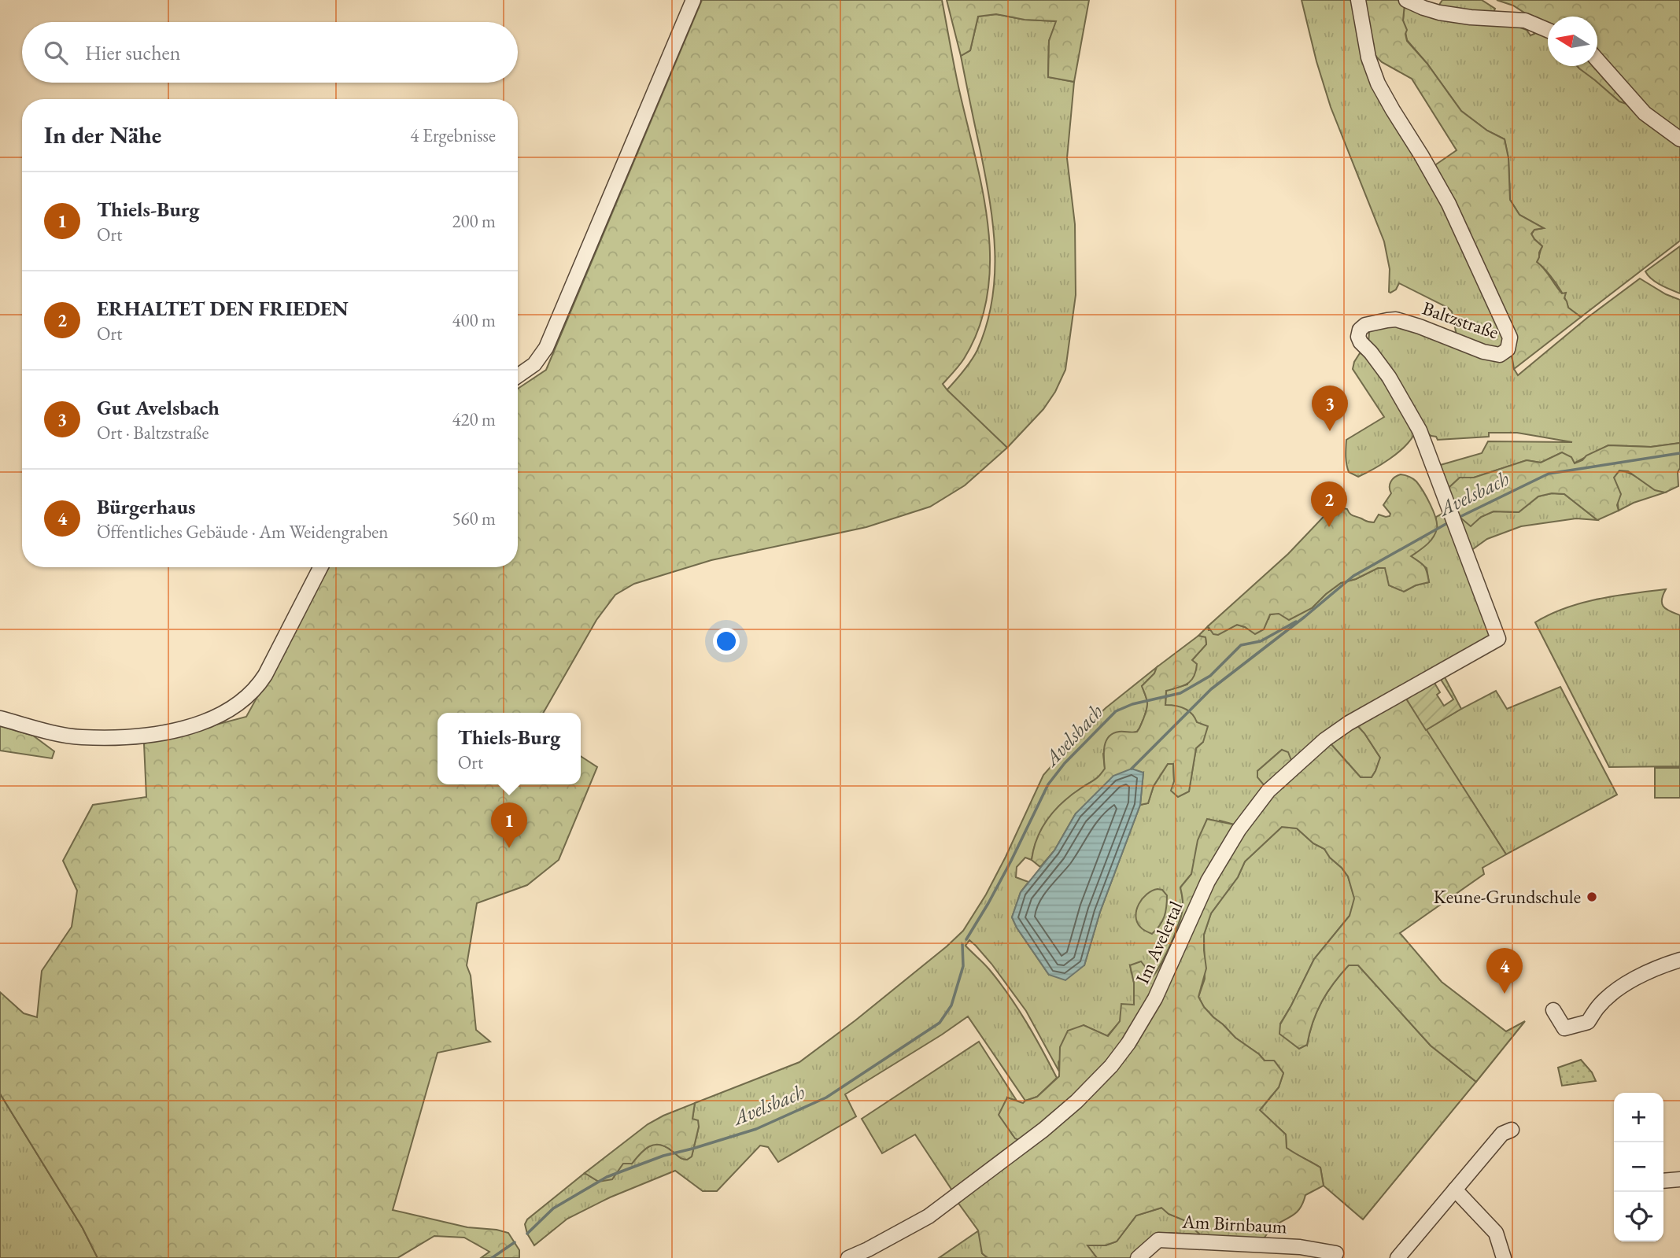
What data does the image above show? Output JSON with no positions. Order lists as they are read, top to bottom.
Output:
{
  "streets": {
    "street": ["Baltzstraße", "Im Avelertal", "Am Birnbaum"]
  },
  "crossings": [
    ["Baltzstraße", "Im Avelertal"]
  ],
  "water": ["Avelsbach"],
  "places": ["Keune-Grundschule"],
  "north": "left",
  "page": {
    "search": "Hier suchen",
    "heading": ["In der Nähe", "4 Ergebnisse"],
    "list": [
      {
        "mark": "1",
        "name": "Thiels-Burg",
        "note": "Ort",
        "value": "200 m"
      },
      {
        "mark": "2",
        "name": "ERHALTET DEN FRIEDEN",
        "note": "Ort",
        "value": "400 m"
      },
      {
        "mark": "3",
        "name": "Gut Avelsbach",
        "note": "Ort · Baltzstraße",
        "value": "420 m"
      },
      {
        "mark": "4",
        "name": "Bürgerhaus",
        "note": "Öffentliches Gebäude · Am Weidengraben",
        "value": "560 m"
      }
    ],
    "pins": [
      "3",
      "2",
      "1",
      "4"
    ],
    "popup": ["Thiels-Burg", "Ort"],
    "map_buttons": ["+", "−"]
  }
}
